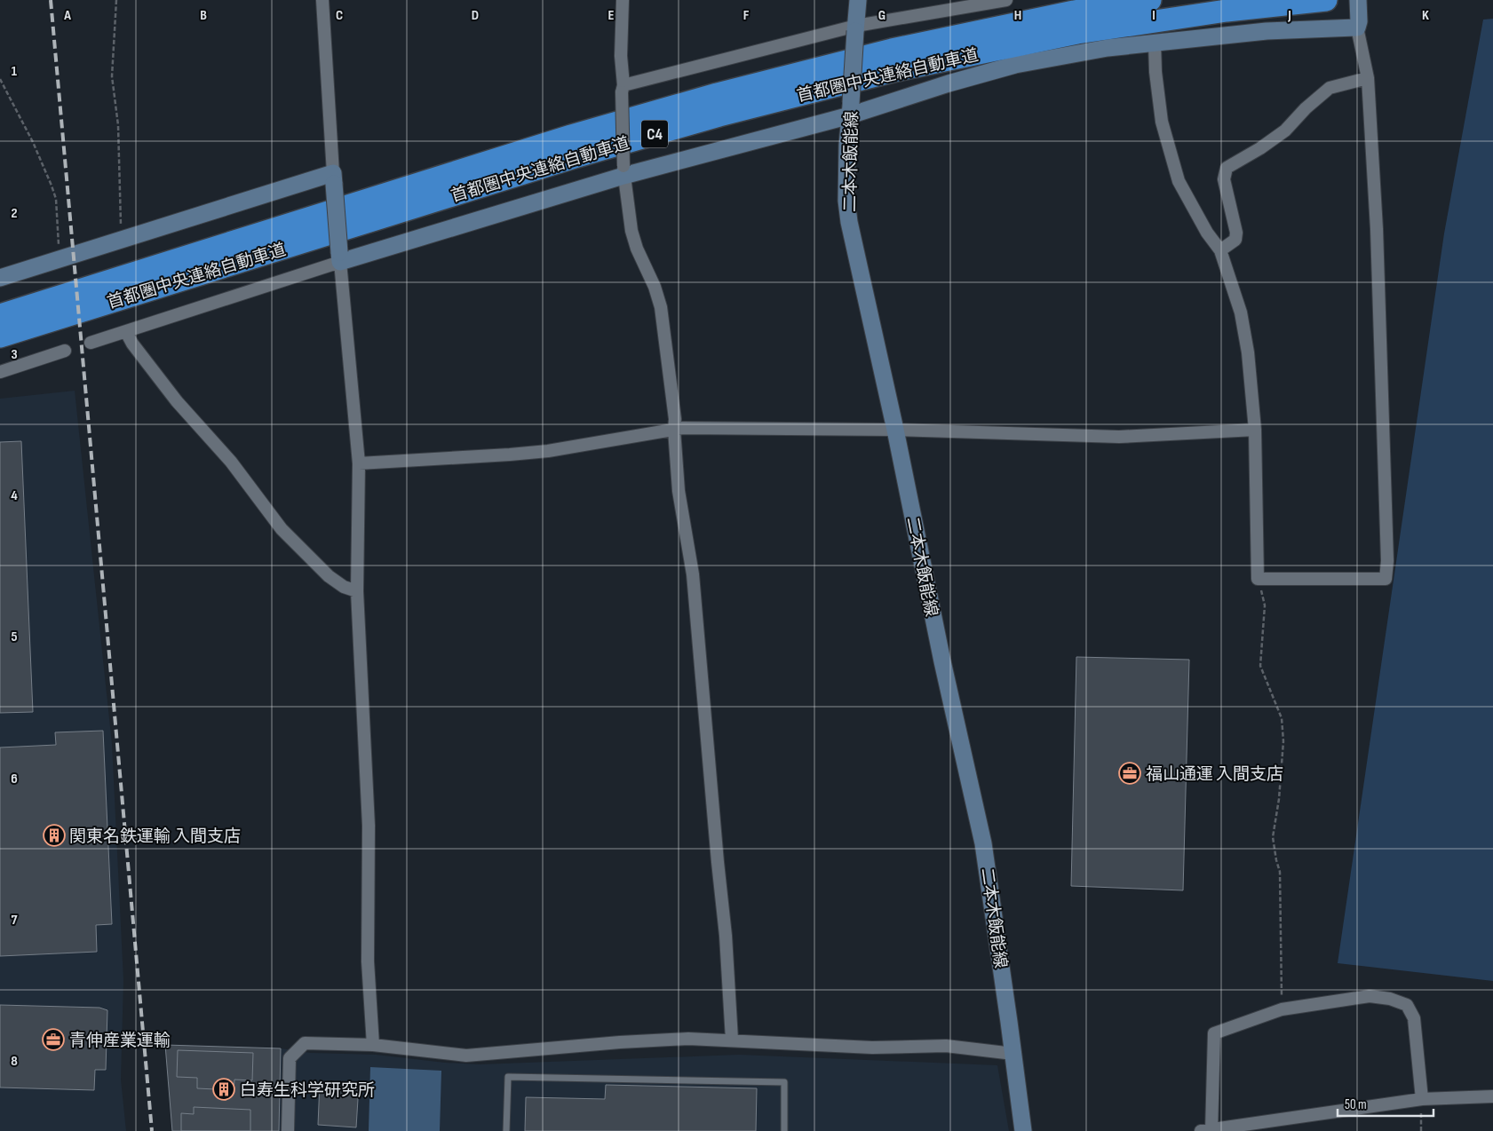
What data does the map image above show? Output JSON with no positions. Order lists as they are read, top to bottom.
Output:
{
  "streets": {
    "highway": ["首都圏中央連絡自動車道", "C4"],
    "street": ["二本木飯能線"]
  },
  "places": {
    "office": ["福山通運 入間支店", "青伸産業運輸"],
    "building": ["関東名鉄運輸 入間支店", "白寿生科学研究所"]
  },
  "scale_bar": "50 m",
  "grid": {
    "columns": [
      "A",
      "B",
      "C",
      "D",
      "E",
      "F",
      "G",
      "H",
      "I",
      "J",
      "K"
    ],
    "rows": [
      "1",
      "2",
      "3",
      "4",
      "5",
      "6",
      "7",
      "8"
    ]
  }
}
